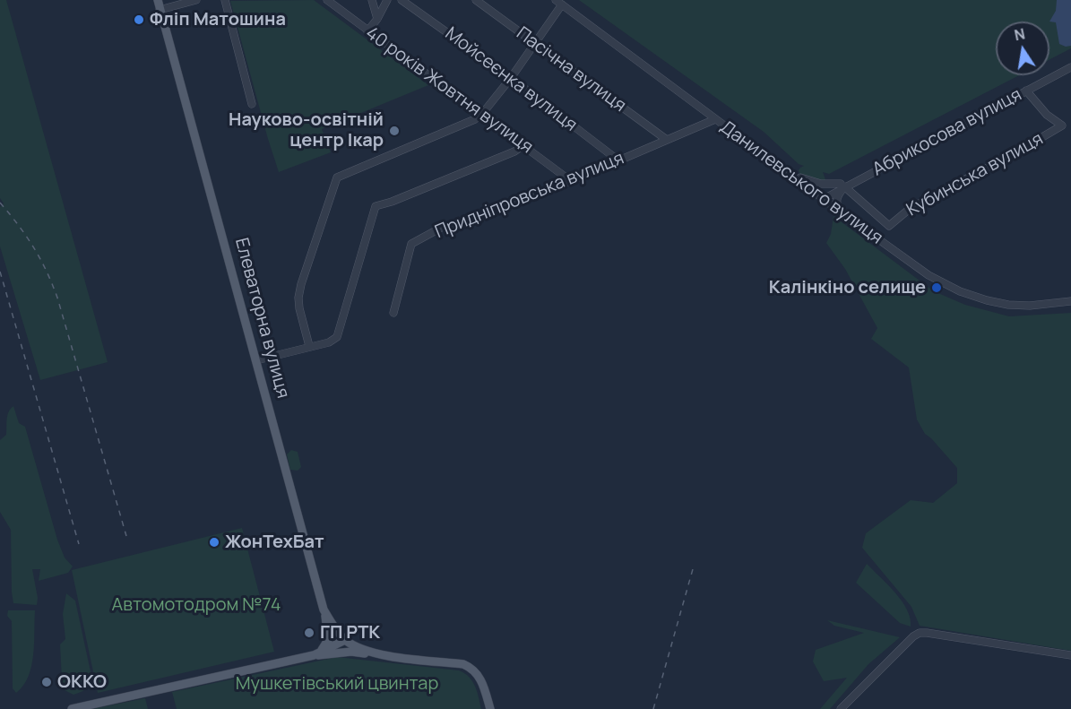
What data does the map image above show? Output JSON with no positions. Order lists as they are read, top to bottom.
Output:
{
  "streets": {
    "main road": ["Елеваторна вулиця"],
    "street": [
      "Пасічна вулиця",
      "Мойсеєнка вулиця",
      "40 років Жовтня вулиця",
      "Абрикосова вулиця",
      "Кубинська вулиця",
      "Данилевського вулиця",
      "Придніпровська вулиця"
    ]
  },
  "crossings": [
    ["Пасічна вулиця", "Придніпровська вулиця"],
    ["Мойсеєнка вулиця", "Придніпровська вулиця"],
    ["40 років Жовтня вулиця", "Придніпровська вулиця"],
    ["Абрикосова вулиця", "Кубинська вулиця"],
    ["Данилевського вулиця", "Придніпровська вулиця"]
  ],
  "parks": ["Автомотодром №74", "Мушкетівський цвинтар"],
  "places": [
    "Фліп Матошина",
    "Науково-освітній центр Ікар",
    "Калінкіно селище",
    "ЖонТехБат",
    "ГП РТК",
    "ОККО"
  ],
  "north": "top"
}
